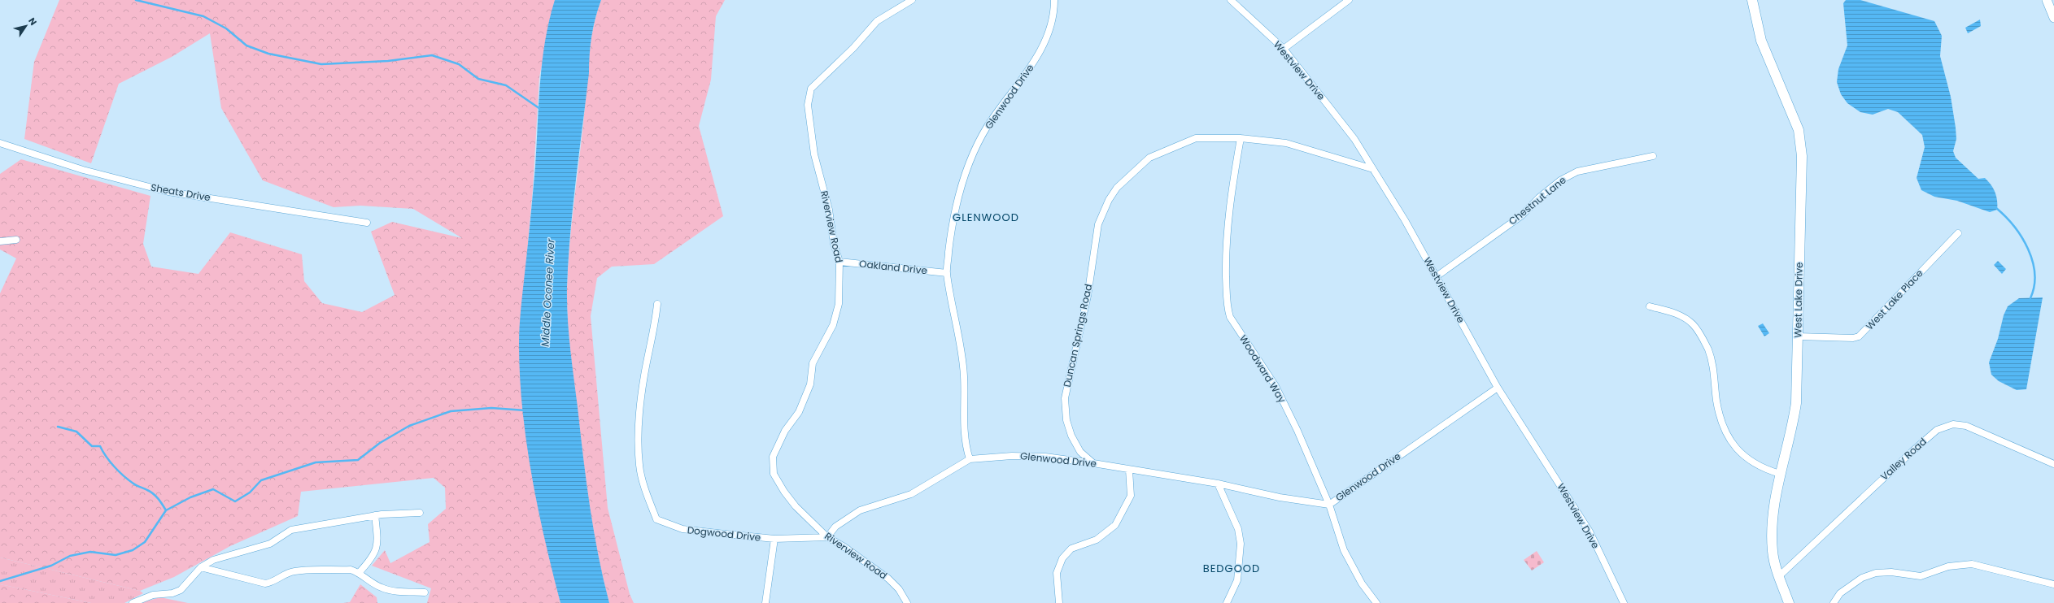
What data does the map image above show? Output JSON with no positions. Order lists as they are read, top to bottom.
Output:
{
  "streets": {
    "main road": ["West Lake Drive"],
    "street": [
      "Westview Drive",
      "Glenwood Drive",
      "Sheats Drive",
      "Chestnut Lane",
      "Riverview Road",
      "Oakland Drive",
      "West Lake Place",
      "Duncan Springs Road",
      "Woodward Way",
      "Valley Road",
      "Dogwood Drive"
    ]
  },
  "crossings": [
    ["Westview Drive", "Glenwood Drive"],
    ["Westview Drive", "Chestnut Lane"],
    ["Westview Drive", "Duncan Springs Road"],
    ["Glenwood Drive", "Oakland Drive"],
    ["Glenwood Drive", "Duncan Springs Road"],
    ["Glenwood Drive", "Woodward Way"],
    ["Riverview Road", "Oakland Drive"],
    ["Riverview Road", "Dogwood Drive"],
    ["West Lake Drive", "West Lake Place"],
    ["West Lake Drive", "Valley Road"],
    ["Duncan Springs Road", "Woodward Way"]
  ],
  "districts": ["GLENWOOD", "BEDGOOD"],
  "water": ["Middle Oconee River"],
  "north": "top right"
}
